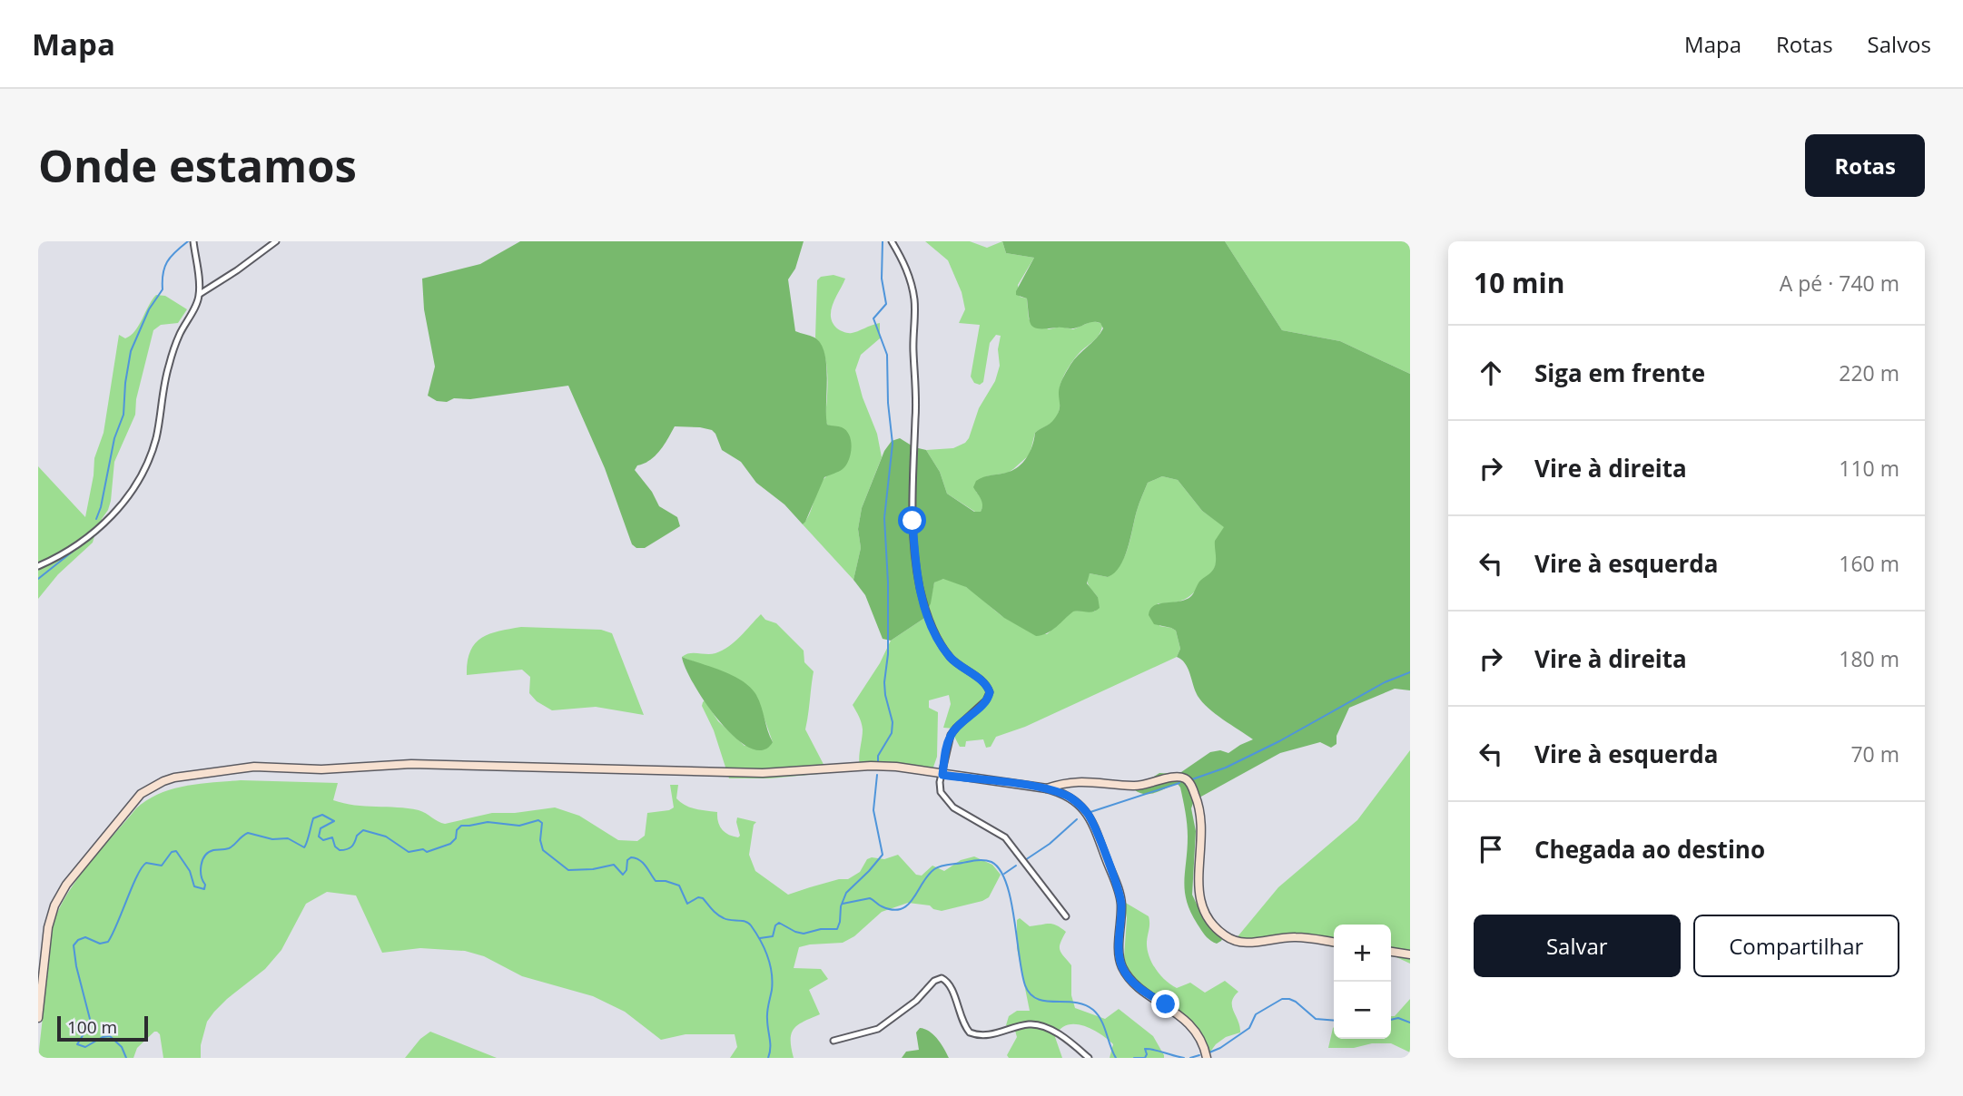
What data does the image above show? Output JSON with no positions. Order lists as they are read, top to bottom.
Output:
{
  "scale_bar": "100 m",
  "page": {
    "header": "Mapa",
    "nav": ["Mapa", "Rotas", "Salvos"],
    "buttons": [
      "Rotas",
      ["Salvar", "Compartilhar"]
    ],
    "title": "Onde estamos",
    "heading": ["10 min", "A pé · 740 m"],
    "list": [
      ["Siga em frente", "220 m"],
      ["Vire à direita", "110 m"],
      ["Vire à esquerda", "160 m"],
      ["Vire à direita", "180 m"],
      ["Vire à esquerda", "70 m"],
      "Chegada ao destino"
    ],
    "map_buttons": ["+", "−"],
    "scale": "100 m"
  }
}
